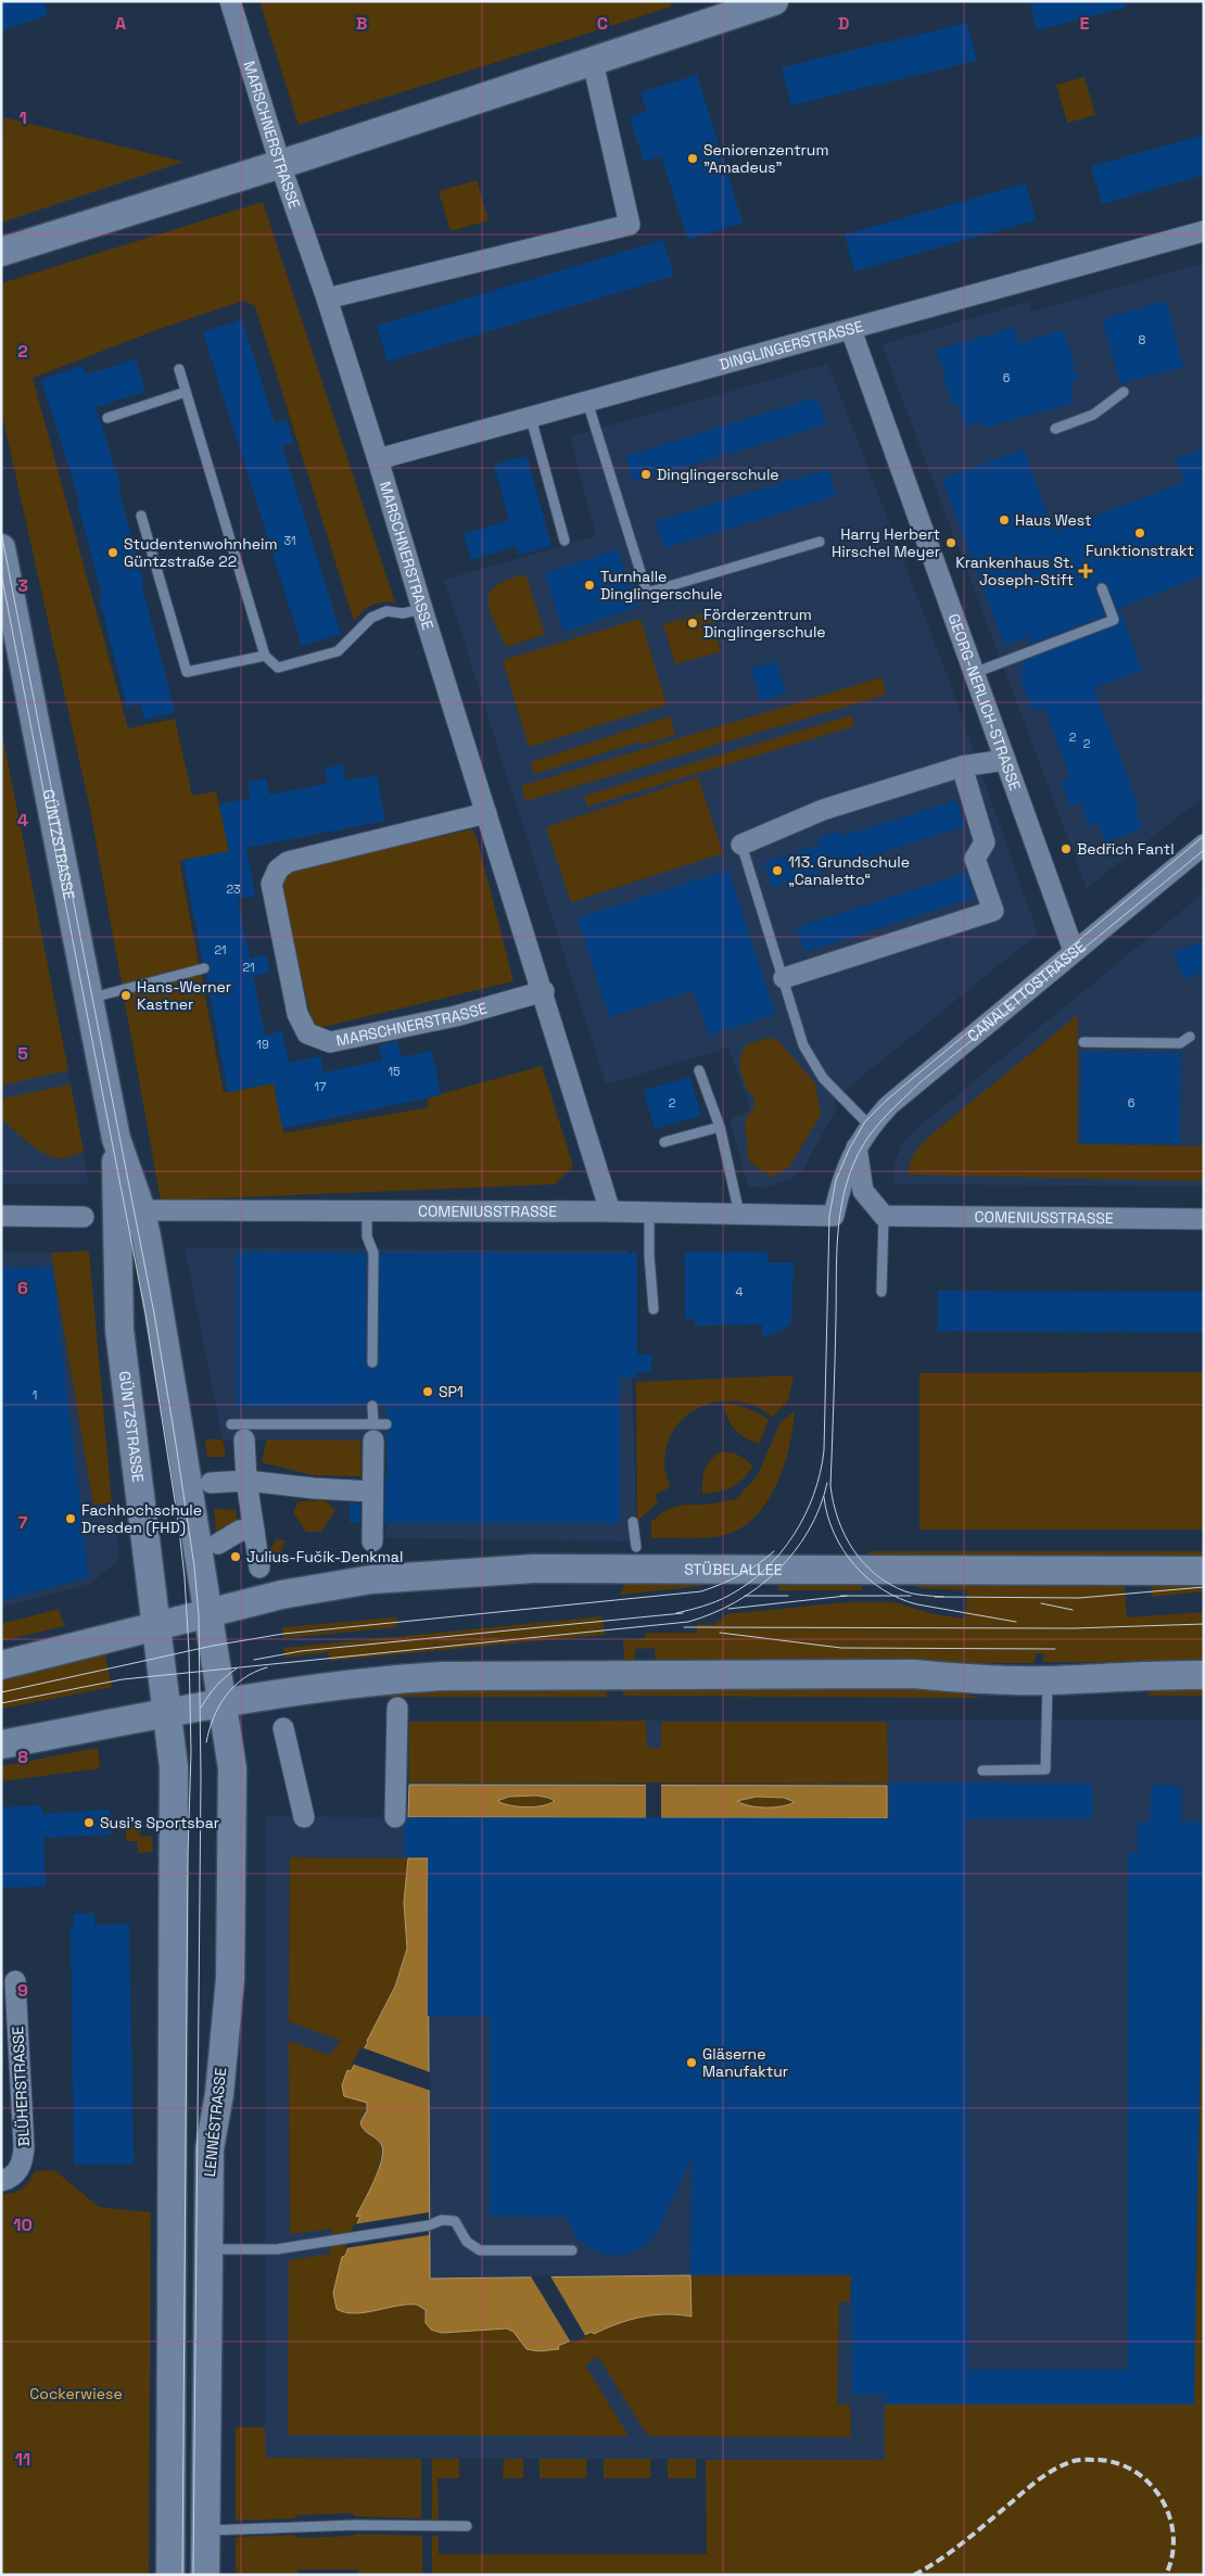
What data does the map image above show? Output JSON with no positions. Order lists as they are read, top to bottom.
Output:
{
  "streets": {
    "main road": ["GÜNTZSTRASSE", "STÜBELALLEE", "LENNÉSTRASSE"],
    "street": [
      "MARSCHNERSTRASSE",
      "DINGLINGERSTRASSE",
      "GEORG-NERLICH-STRASSE",
      "CANALETTOSTRASSE",
      "COMENIUSSTRASSE",
      "BLÜHERSTRASSE"
    ]
  },
  "crossings": [
    ["MARSCHNERSTRASSE", "DINGLINGERSTRASSE"],
    ["MARSCHNERSTRASSE", "COMENIUSSTRASSE"],
    ["DINGLINGERSTRASSE", "GEORG-NERLICH-STRASSE"],
    ["GEORG-NERLICH-STRASSE", "CANALETTOSTRASSE"],
    ["GÜNTZSTRASSE", "COMENIUSSTRASSE"],
    ["GÜNTZSTRASSE", "STÜBELALLEE"],
    ["GÜNTZSTRASSE", "LENNÉSTRASSE"],
    ["CANALETTOSTRASSE", "COMENIUSSTRASSE"]
  ],
  "parks": ["Cockerwiese"],
  "places": {
    "other": [
      "Seniorenzentrum \"Amadeus\"",
      "Dinglingerschule",
      "Haus West",
      "Funktionstrakt",
      "Harry Herbert Hirschel Meyer",
      "Studentenwohnheim Güntzstraße 22",
      "Turnhalle Dinglingerschule",
      "Förderzentrum Dinglingerschule",
      "Bedřich Fantl",
      "113. Grundschule „Canaletto“",
      "Hans-Werner Kastner",
      "SP1",
      "Fachhochschule Dresden (FHD)",
      "Julius-Fučík-Denkmal",
      "Susi's Sportsbar",
      "Gläserne Manufaktur"
    ],
    "health": ["Krankenhaus St. Joseph-Stift"]
  },
  "house_numbers": [
    "8",
    "6",
    "31",
    "2",
    "2",
    "23",
    "21",
    "21",
    "19",
    "15",
    "17",
    "2",
    "6",
    "4",
    "1"
  ],
  "grid": {
    "columns": [
      "A",
      "B",
      "C",
      "D",
      "E"
    ],
    "rows": [
      "1",
      "2",
      "3",
      "4",
      "5",
      "6",
      "7",
      "8",
      "9",
      "10",
      "11"
    ]
  }
}
